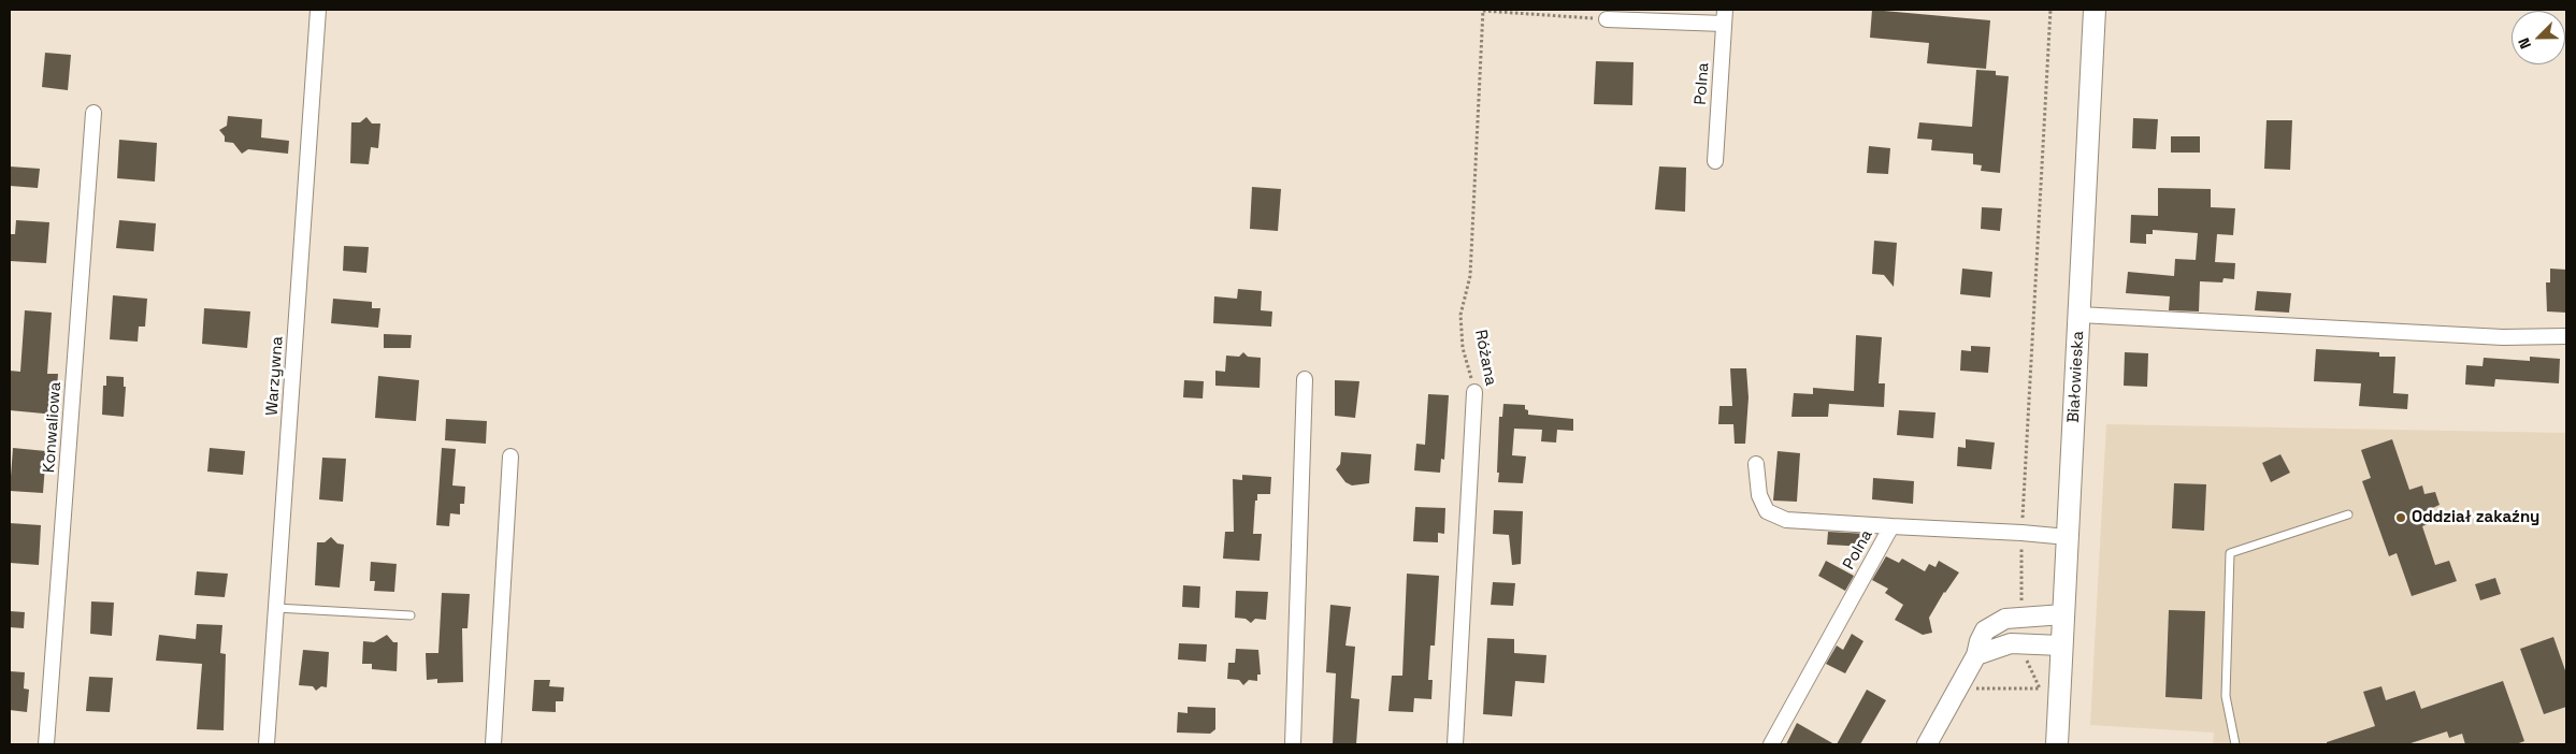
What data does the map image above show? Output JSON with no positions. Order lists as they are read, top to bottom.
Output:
{
  "streets": {
    "main road": ["Białowieska"],
    "street": [
      "Polna",
      "Różana",
      "Warzywna",
      "Konwaliowa"
    ]
  },
  "crossings": [
    ["Polna", "Białowieska"]
  ],
  "places": ["Oddział zakaźny"],
  "north": "bottom left"
}
